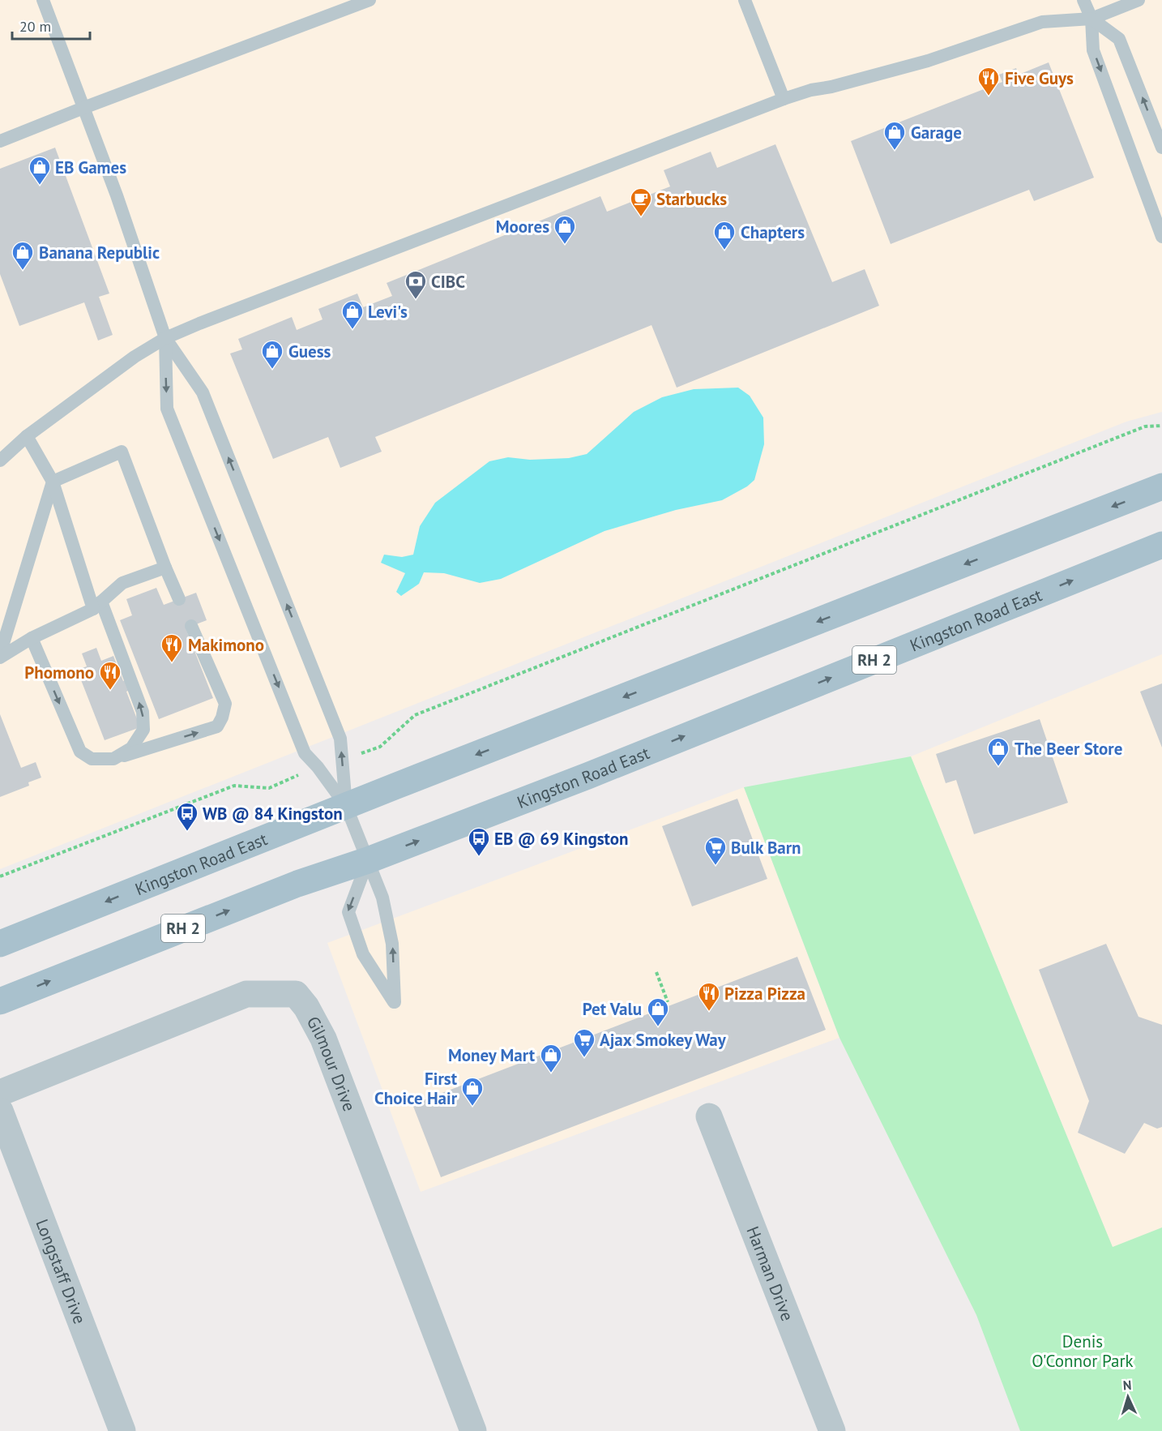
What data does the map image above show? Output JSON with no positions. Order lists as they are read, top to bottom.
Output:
{
  "streets": {
    "main road": ["Kingston Road East", "RH 2"],
    "street": ["Gilmour Drive", "Longstaff Drive", "Harman Drive"]
  },
  "parks": ["Denis O'Connor Park"],
  "places": {
    "restaurant": [
      "Five Guys",
      "Makimono",
      "Phomono",
      "Pizza Pizza"
    ],
    "shop": [
      "Garage",
      "EB Games",
      "Moores",
      "Chapters",
      "Banana Republic",
      "Levi's",
      "Guess",
      "The Beer Store",
      "Pet Valu",
      "Money Mart",
      "First Choice Hair"
    ],
    "cafe": ["Starbucks"],
    "bank": ["CIBC"],
    "bus stop": ["WB @ 84 Kingston", "EB @ 69 Kingston"],
    "supermarket": ["Bulk Barn", "Ajax Smokey Way"]
  },
  "scale_bar": "20 m",
  "north": "top"
}
